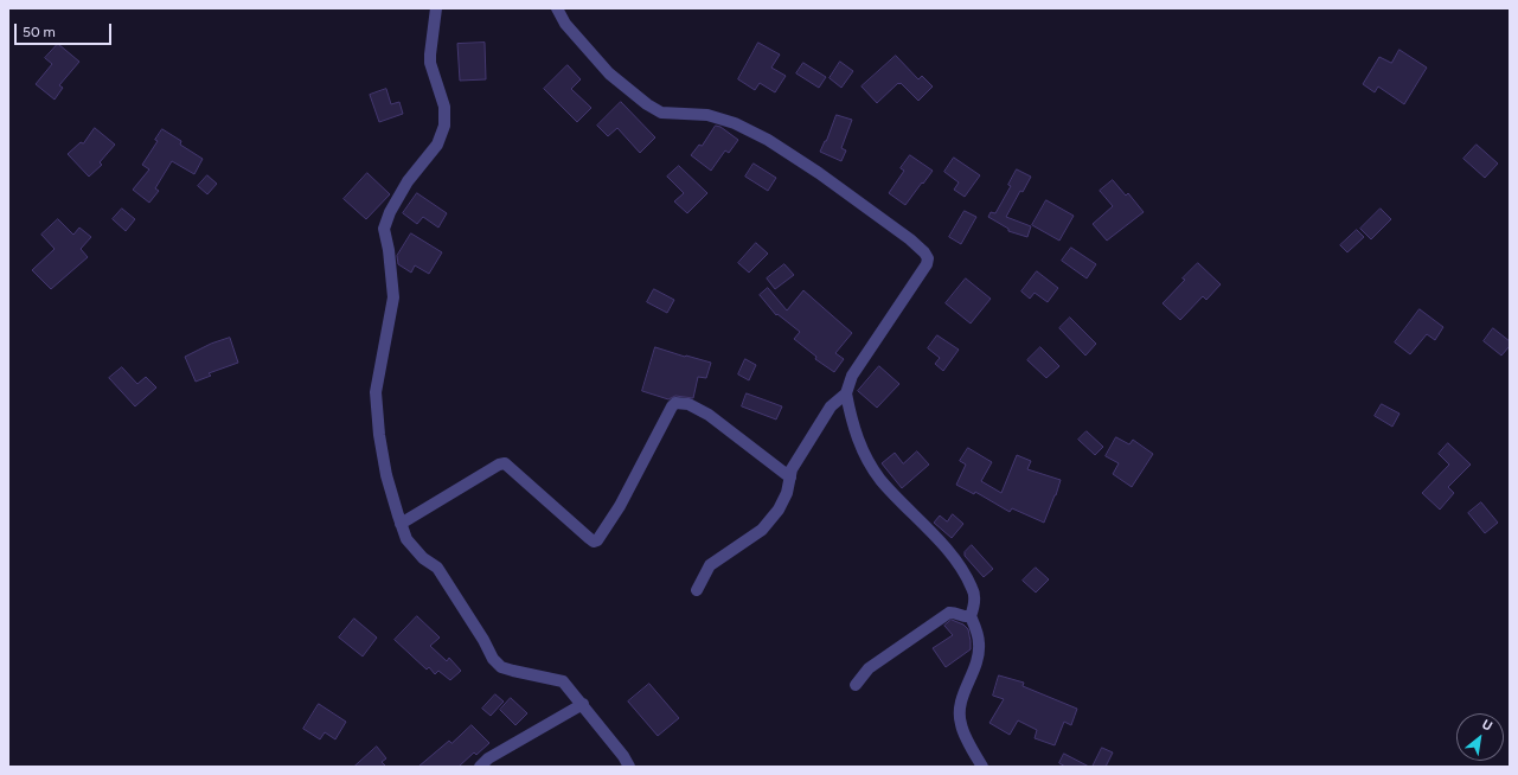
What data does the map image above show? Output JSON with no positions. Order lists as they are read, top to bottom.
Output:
{
  "scale_bar": "50 m",
  "north": "top right"
}
